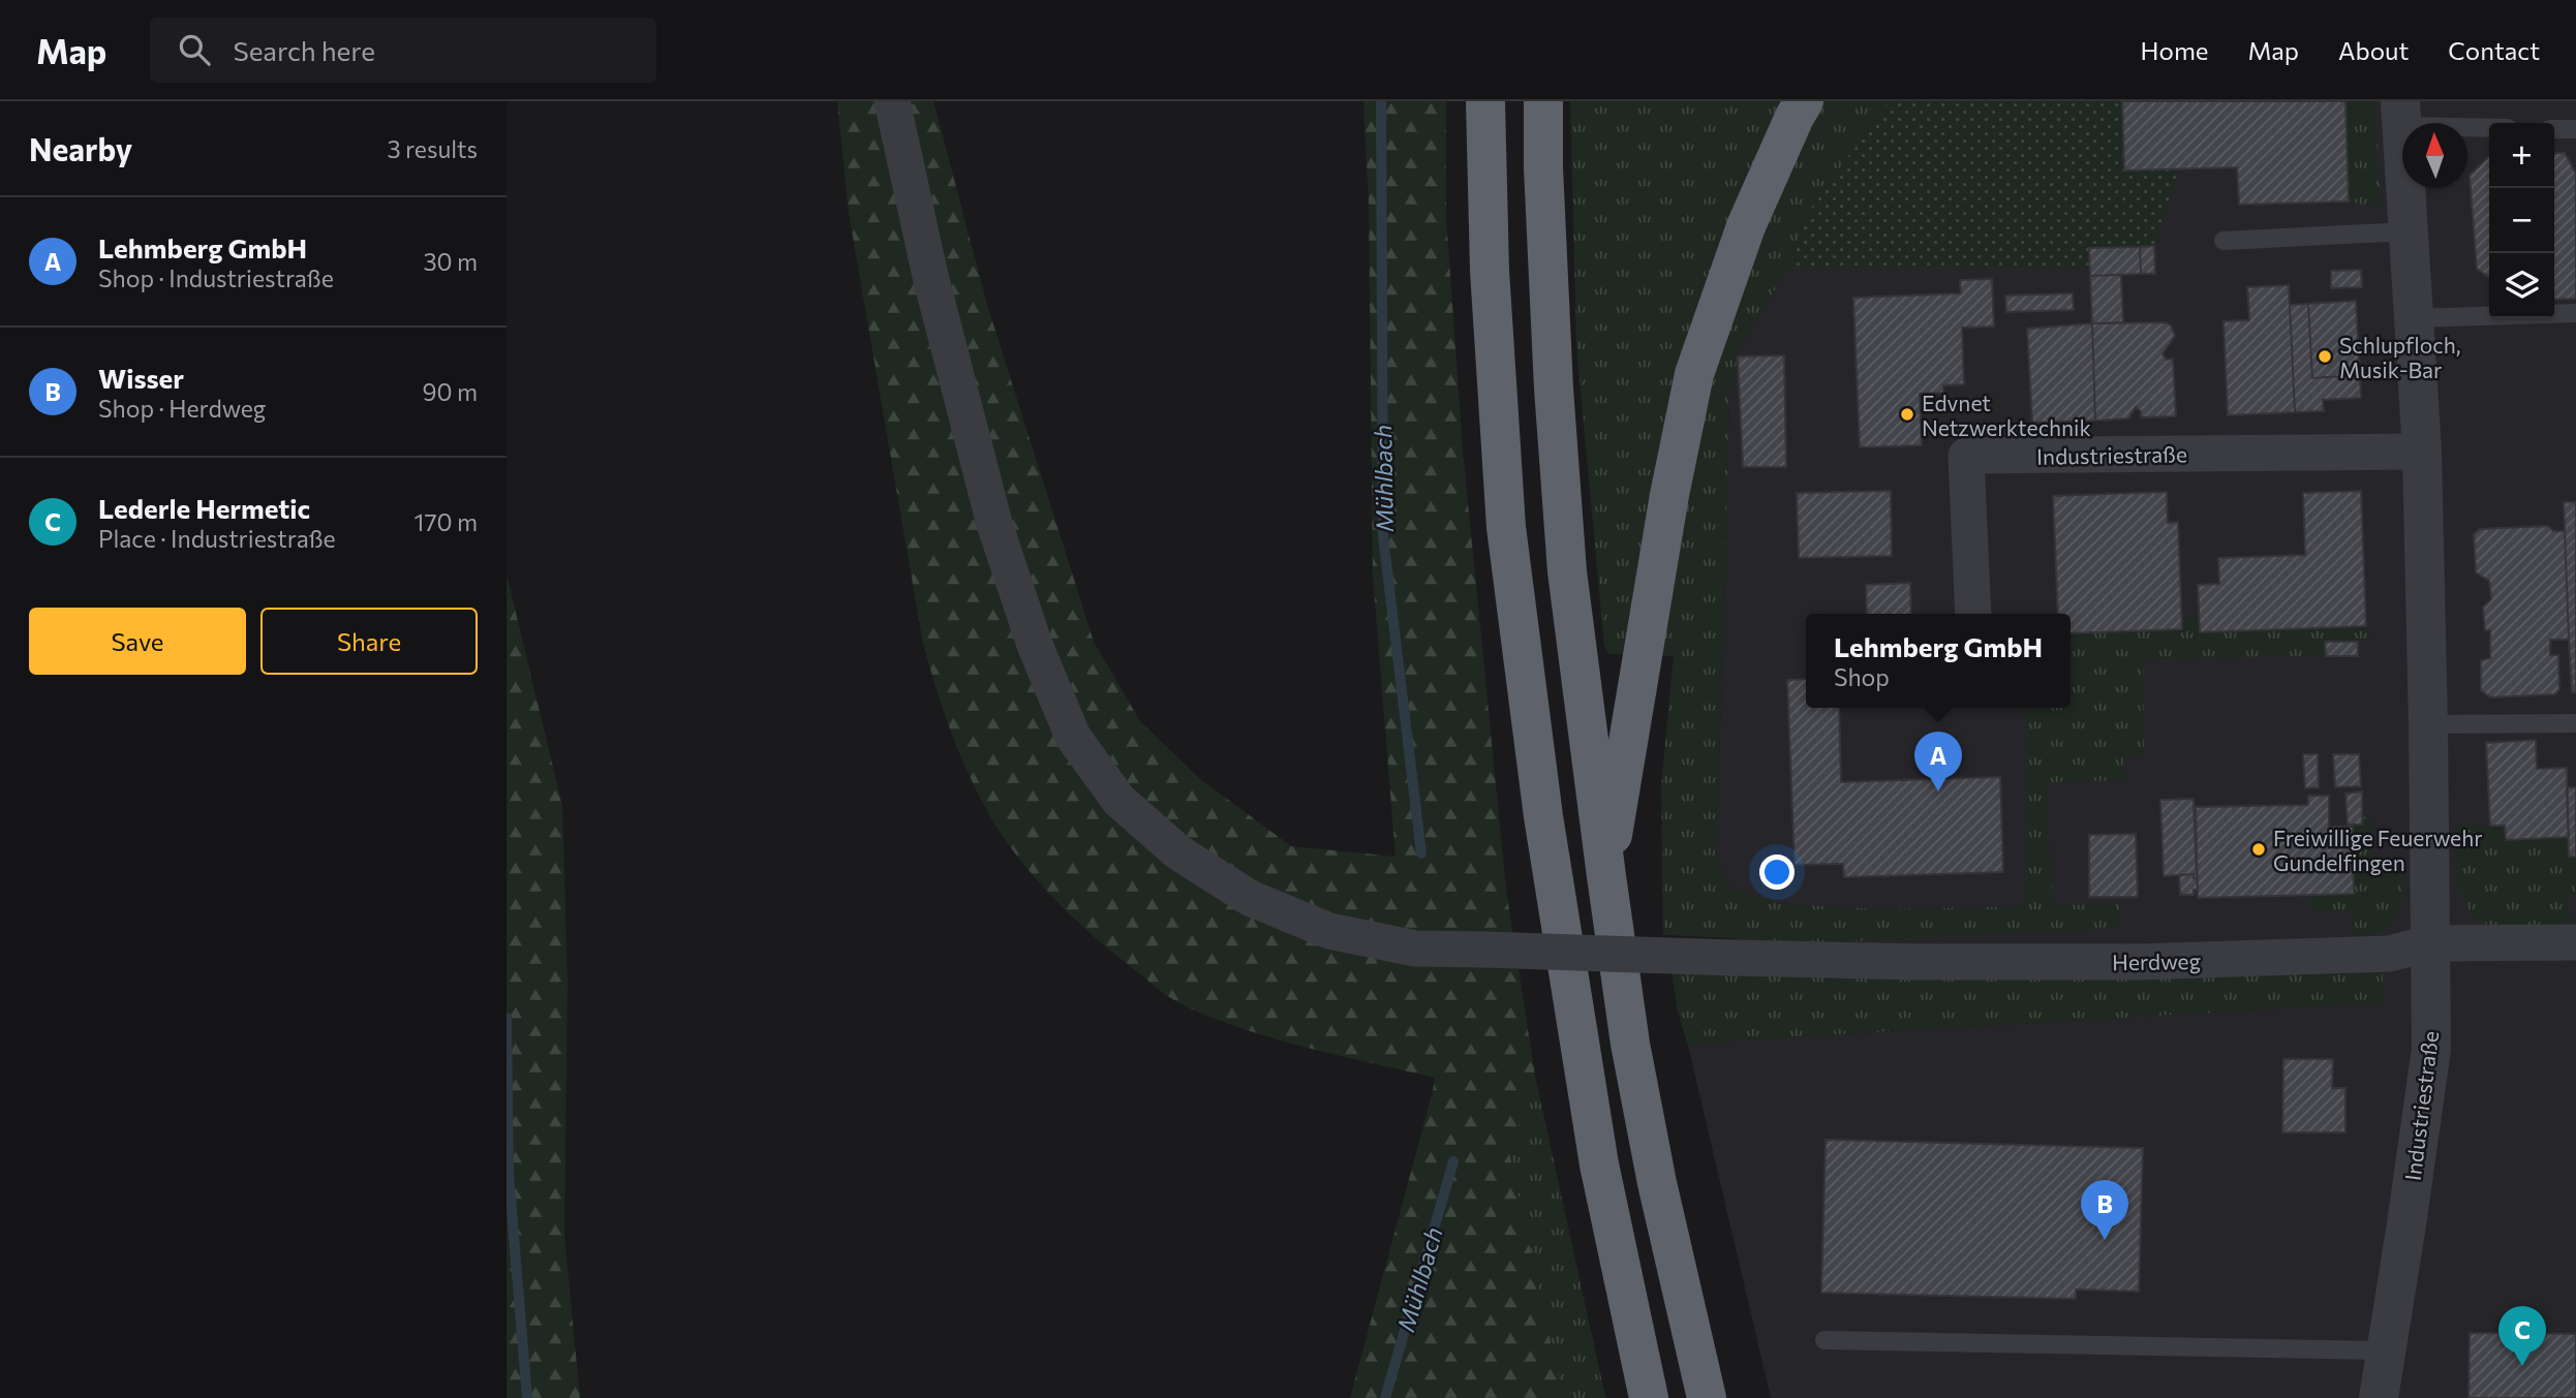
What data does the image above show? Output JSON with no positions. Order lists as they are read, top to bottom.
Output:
{
  "streets": {
    "street": ["Industriestraße", "Herdweg"]
  },
  "crossings": [
    ["Industriestraße", "Herdweg"]
  ],
  "water": ["Mühlbach"],
  "places": ["Schlupfloch, Musik-Bar", "Edvnet Netzwerktechnik", "Freiwillige Feuerwehr Gundelfingen"],
  "north": "top",
  "page": {
    "header": "Map",
    "search": "Search here",
    "nav": [
      "Home",
      "Map",
      "About",
      "Contact"
    ],
    "heading": ["Nearby", "3 results"],
    "map_buttons": ["+", "−"],
    "list": [
      {
        "mark": "A",
        "name": "Lehmberg GmbH",
        "note": "Shop · Industriestraße",
        "value": "30 m"
      },
      {
        "mark": "B",
        "name": "Wisser",
        "note": "Shop · Herdweg",
        "value": "90 m"
      },
      {
        "mark": "C",
        "name": "Lederle Hermetic",
        "note": "Place · Industriestraße",
        "value": "170 m"
      }
    ],
    "buttons": ["Save", "Share"],
    "popup": ["Lehmberg GmbH", "Shop"],
    "pins": ["A", "B", "C"]
  }
}
